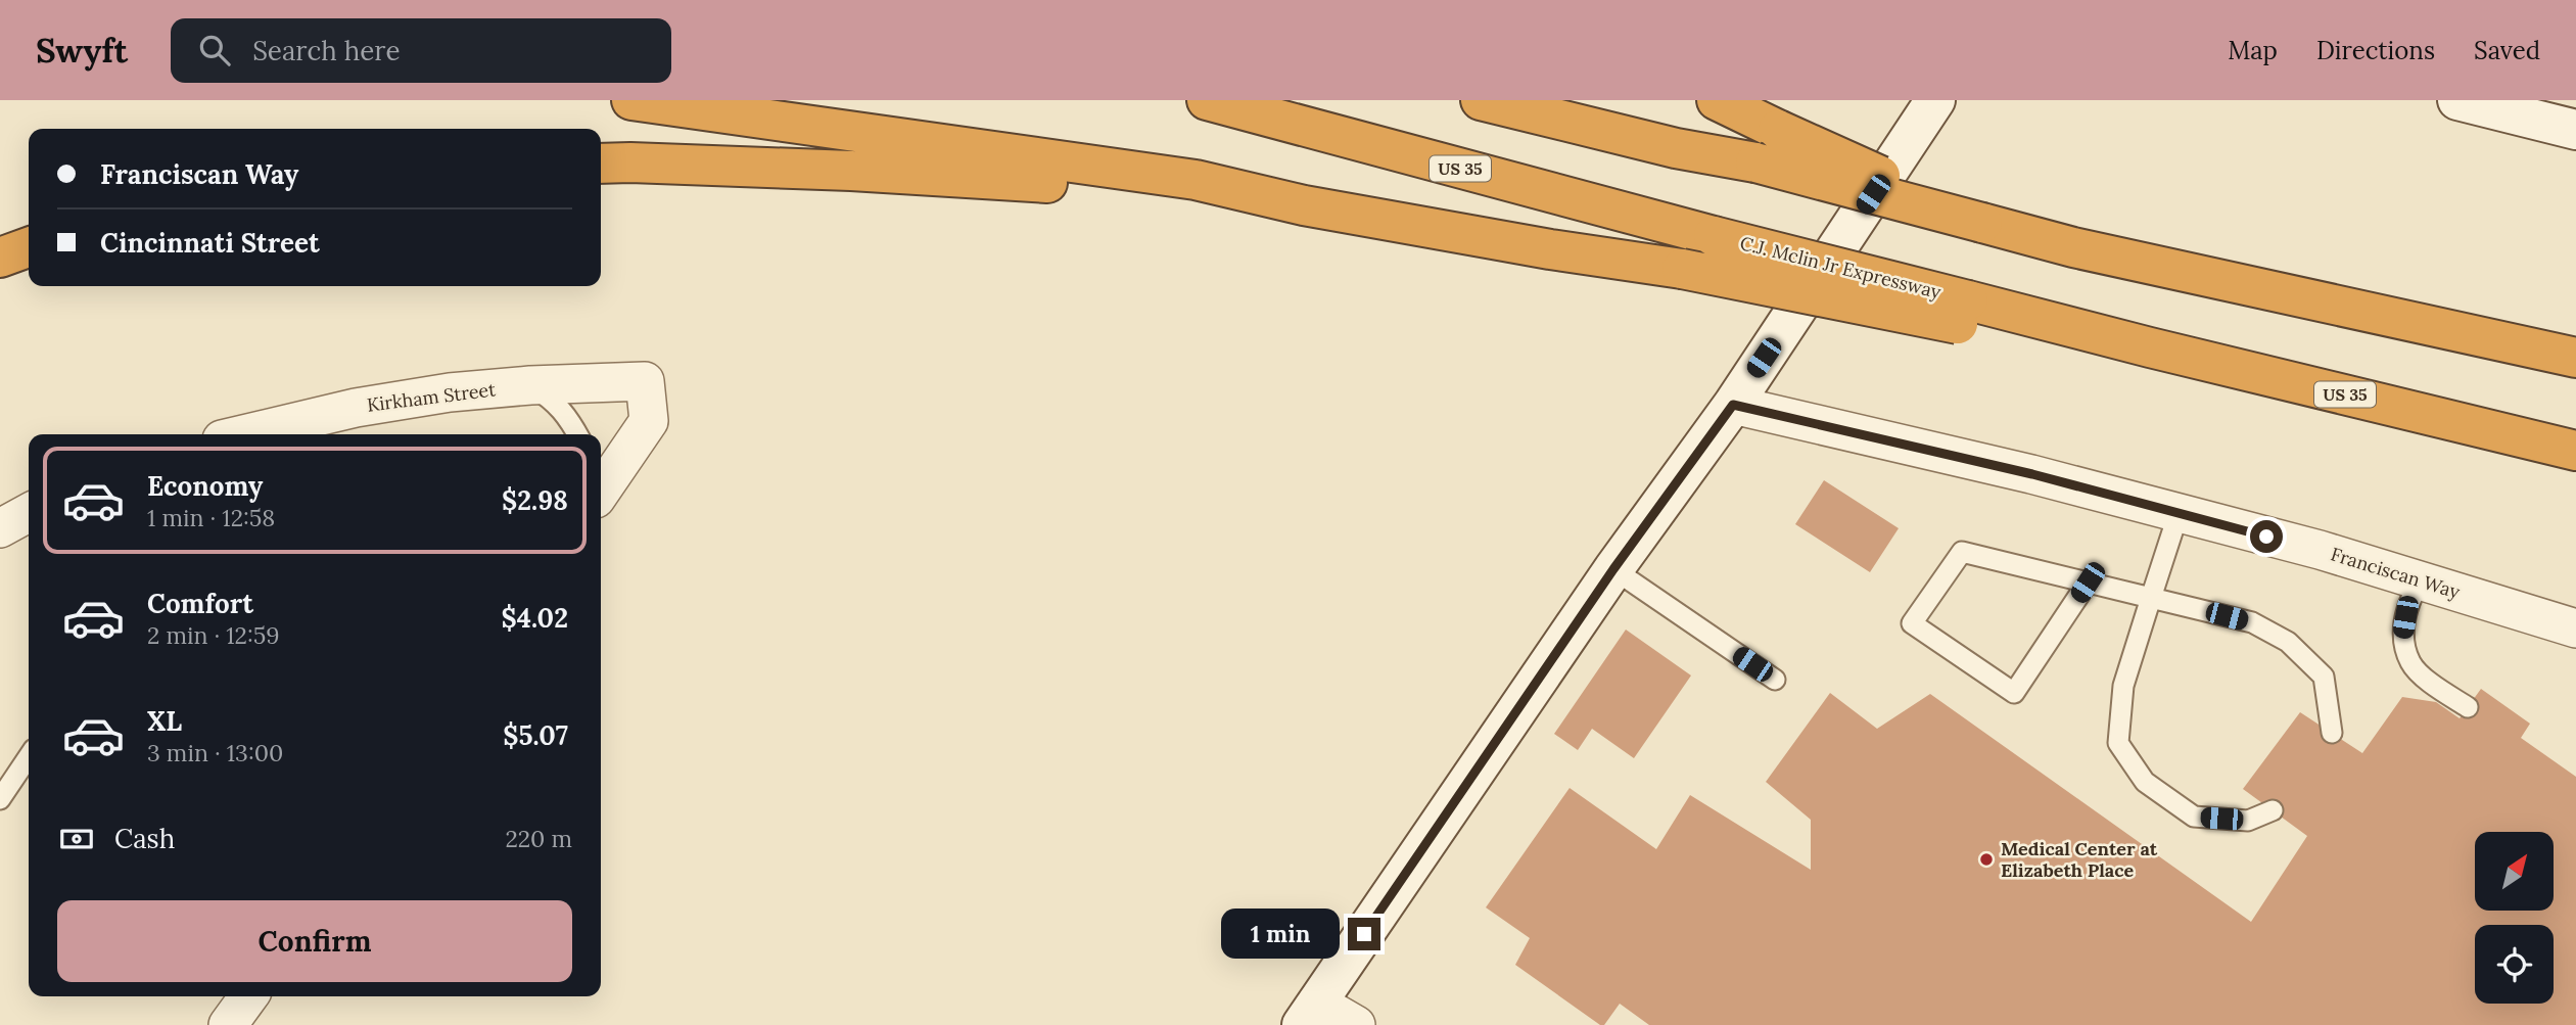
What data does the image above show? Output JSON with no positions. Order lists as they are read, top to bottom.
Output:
{
  "streets": {
    "highway": ["US 35", "C.J. Mclin Jr Expressway"],
    "street": ["Kirkham Street", "Franciscan Way"]
  },
  "crossings": [
    ["US 35", "C.J. Mclin Jr Expressway"]
  ],
  "places": ["Medical Center at Elizabeth Place"],
  "north": "top right",
  "page": {
    "header": "Swyft",
    "search": "Search here",
    "nav": ["Map", "Directions", "Saved"],
    "banner": ["Franciscan Way", "Cincinnati Street"],
    "list": [
      {
        "name": "Economy",
        "note": "1 min · 12:58",
        "value": "$2.98"
      },
      {
        "name": "Comfort",
        "note": "2 min · 12:59",
        "value": "$4.02"
      },
      {
        "name": "XL",
        "note": "3 min · 13:00",
        "value": "$5.07"
      }
    ],
    "pay": ["Cash", "220 m"],
    "buttons": "Confirm",
    "bubble": "1 min"
  }
}
